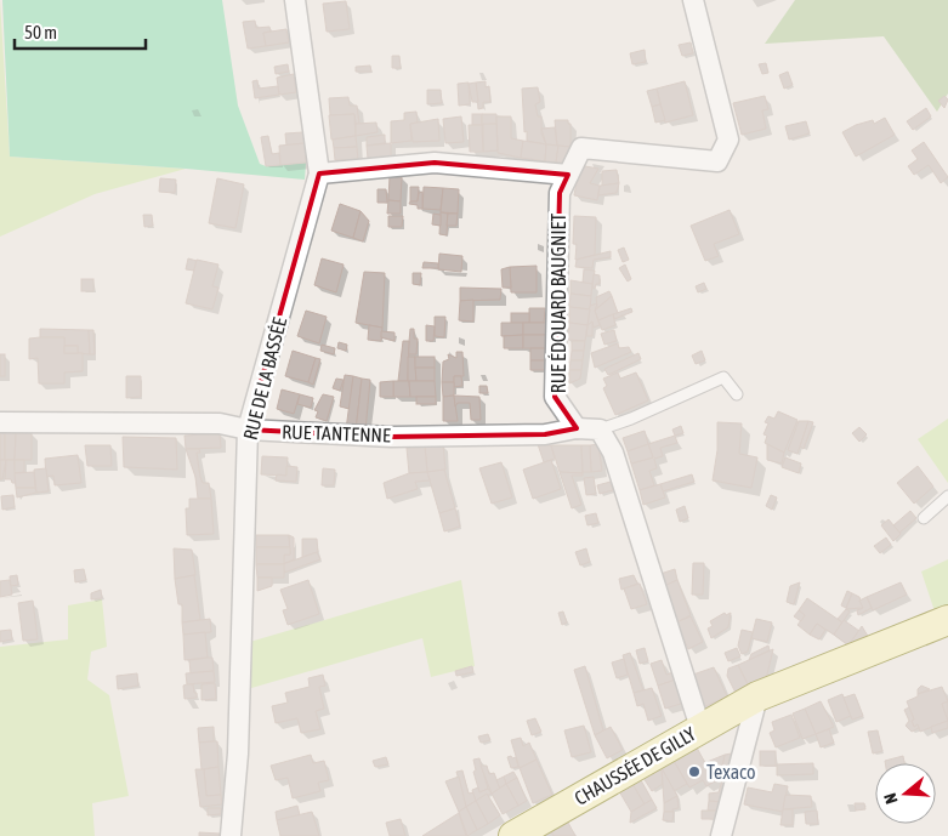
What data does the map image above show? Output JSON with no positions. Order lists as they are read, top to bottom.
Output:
{
  "streets": {
    "main road": ["CHAUSSÉE DE GILLY"],
    "street": ["RUE ÉDOUARD BAUGNIET", "RUE DE LA BASSÉE", "RUE TANTENNE"]
  },
  "crossings": [
    ["RUE ÉDOUARD BAUGNIET", "RUE TANTENNE"],
    ["RUE DE LA BASSÉE", "RUE TANTENNE"]
  ],
  "places": ["Texaco"],
  "scale_bar": "50 m",
  "north": "left"
}
